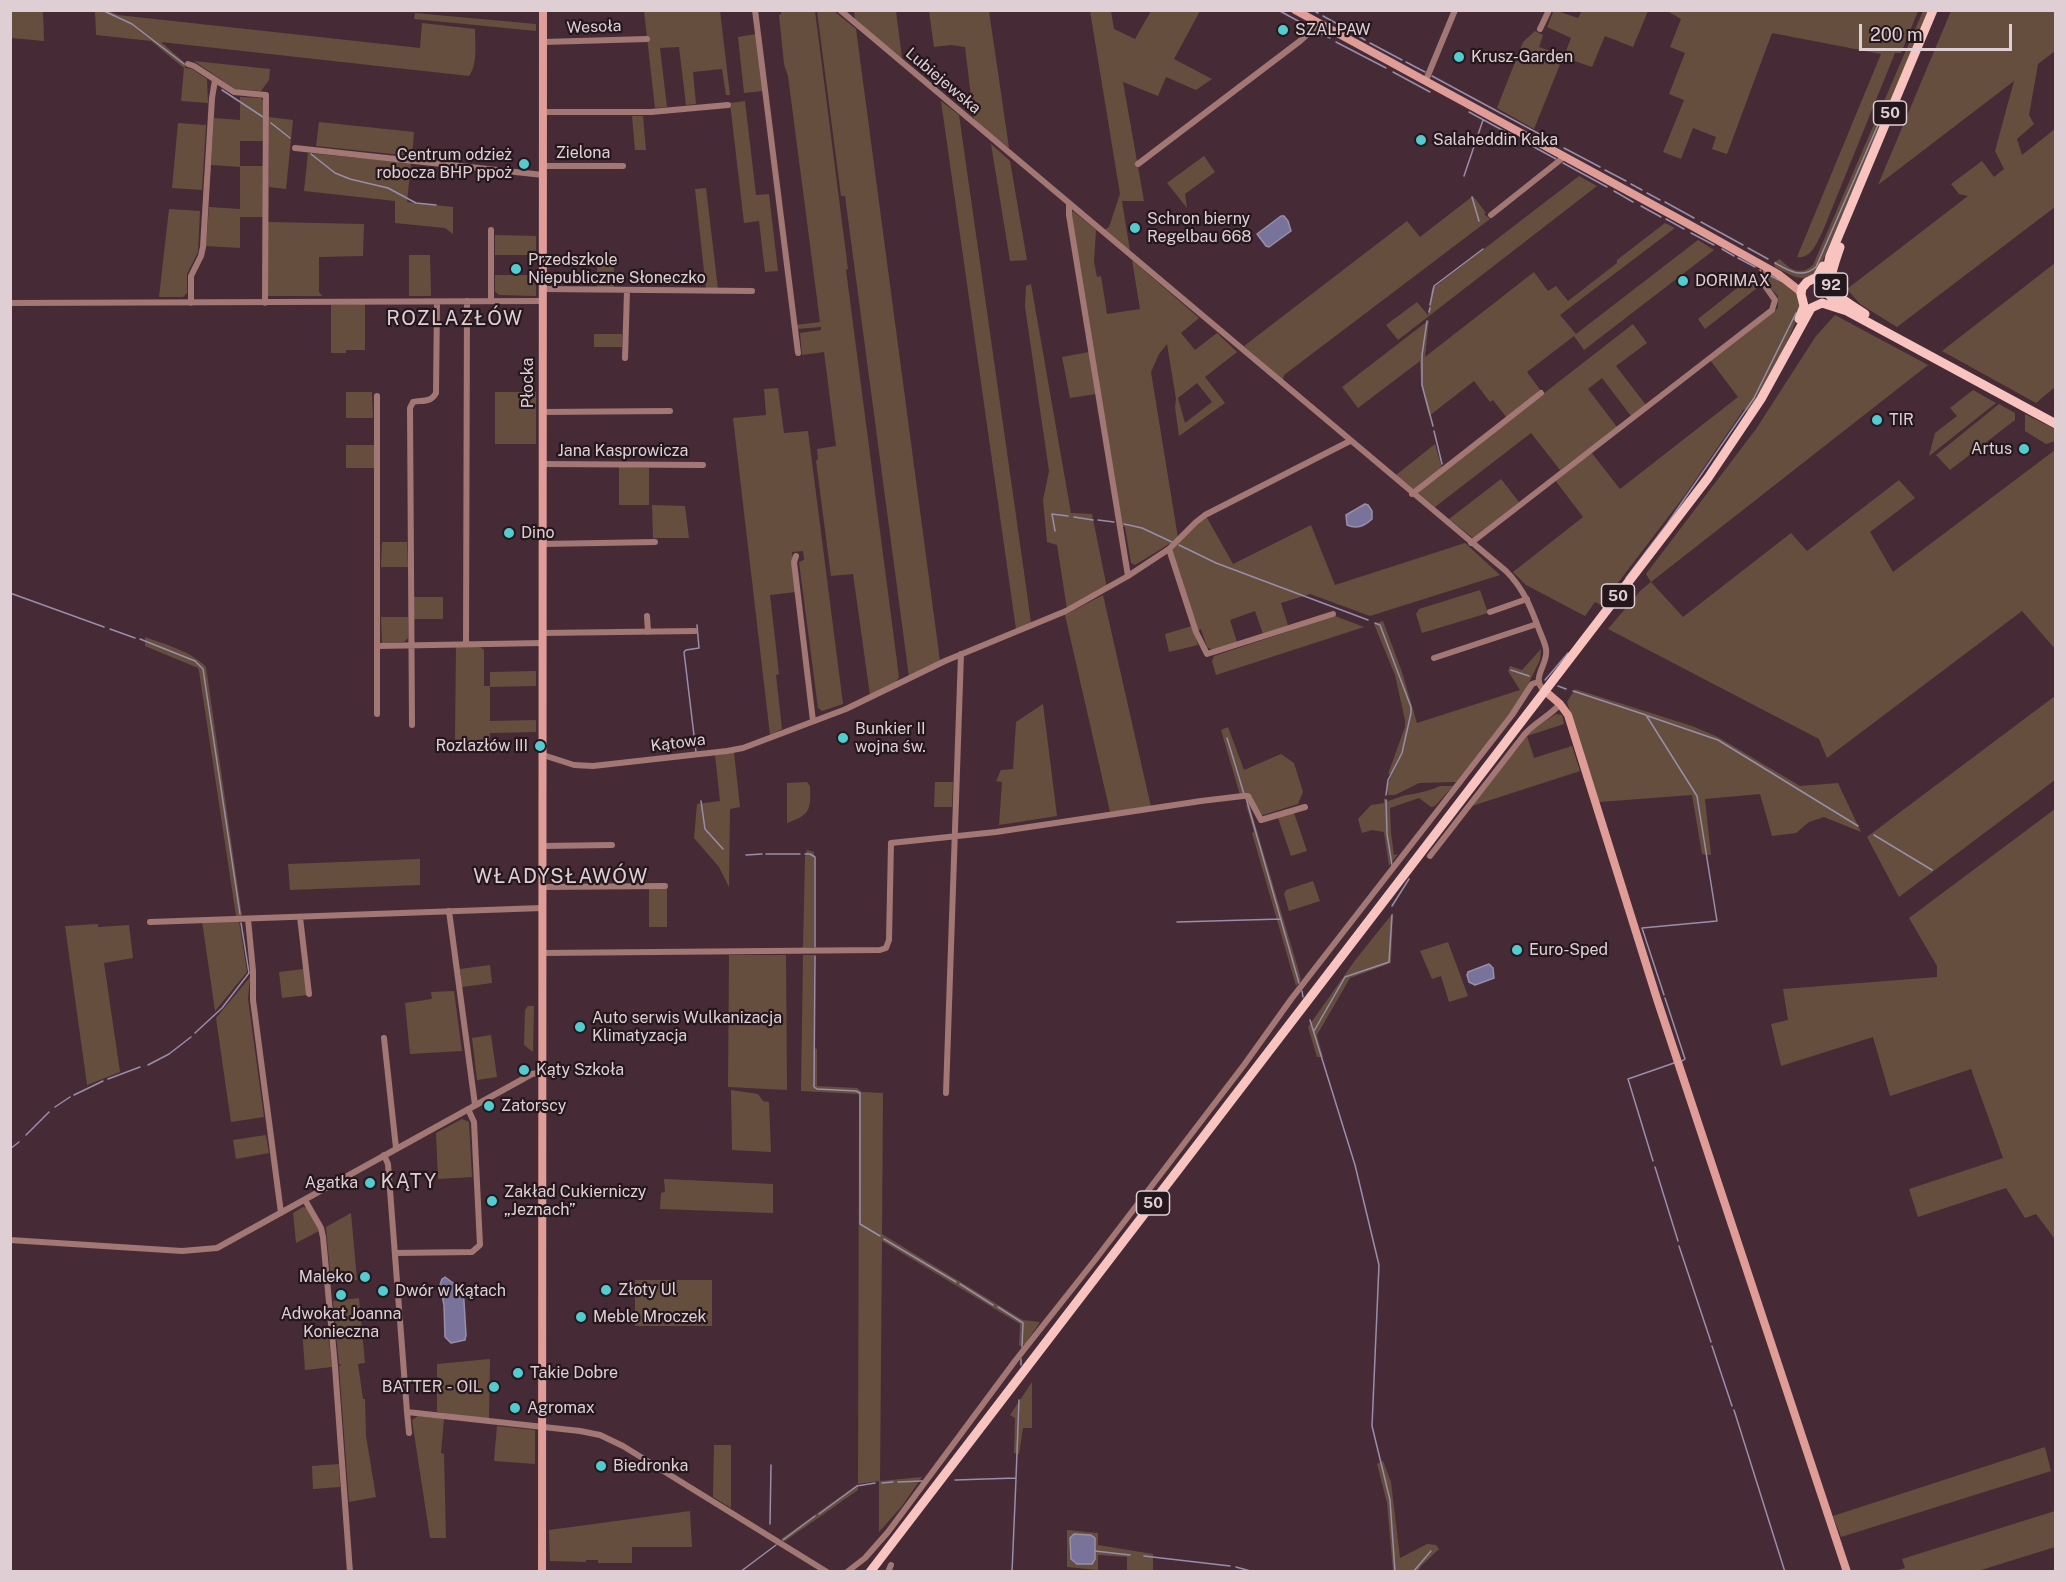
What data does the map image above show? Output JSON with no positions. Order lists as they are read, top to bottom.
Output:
{
  "streets": {
    "main road": ["50", "92"],
    "street": [
      "Wesoła",
      "Lubiejewska",
      "Zielona",
      "Płocka",
      "Jana Kasprowicza",
      "Kątowa"
    ]
  },
  "crossings": [
    ["Wesoła", "Płocka"],
    ["Lubiejewska", "Kątowa"],
    ["50", "92"],
    ["Zielona", "Płocka"],
    ["Płocka", "Jana Kasprowicza"],
    ["Płocka", "Kątowa"]
  ],
  "districts": ["ROZLAZŁÓW", "WŁADYSŁAWÓW", "KĄTY"],
  "places": [
    "SZALPAW",
    "Krusz-Garden",
    "Salaheddin Kaka",
    "Centrum odzież robocza BHP ppoż",
    "Schron bierny Regelbau 668",
    "Przedszkole Niepubliczne Słoneczko",
    "DORIMAX",
    "TIR",
    "Artus",
    "Dino",
    "Bunkier II wojna św.",
    "Rozlazłów III",
    "Euro-Sped",
    "Auto serwis Wulkanizacja Klimatyzacja",
    "Kąty Szkoła",
    "Zatorscy",
    "Agatka",
    "Zakład Cukierniczy „Jeznach”",
    "Maleko",
    "Złoty Ul",
    "Dwór w Kątach",
    "Adwokat Joanna Konieczna",
    "Meble Mroczek",
    "Takie Dobre",
    "BATTER - OIL",
    "Agromax",
    "Biedronka"
  ],
  "scale_bar": "200 m"
}
